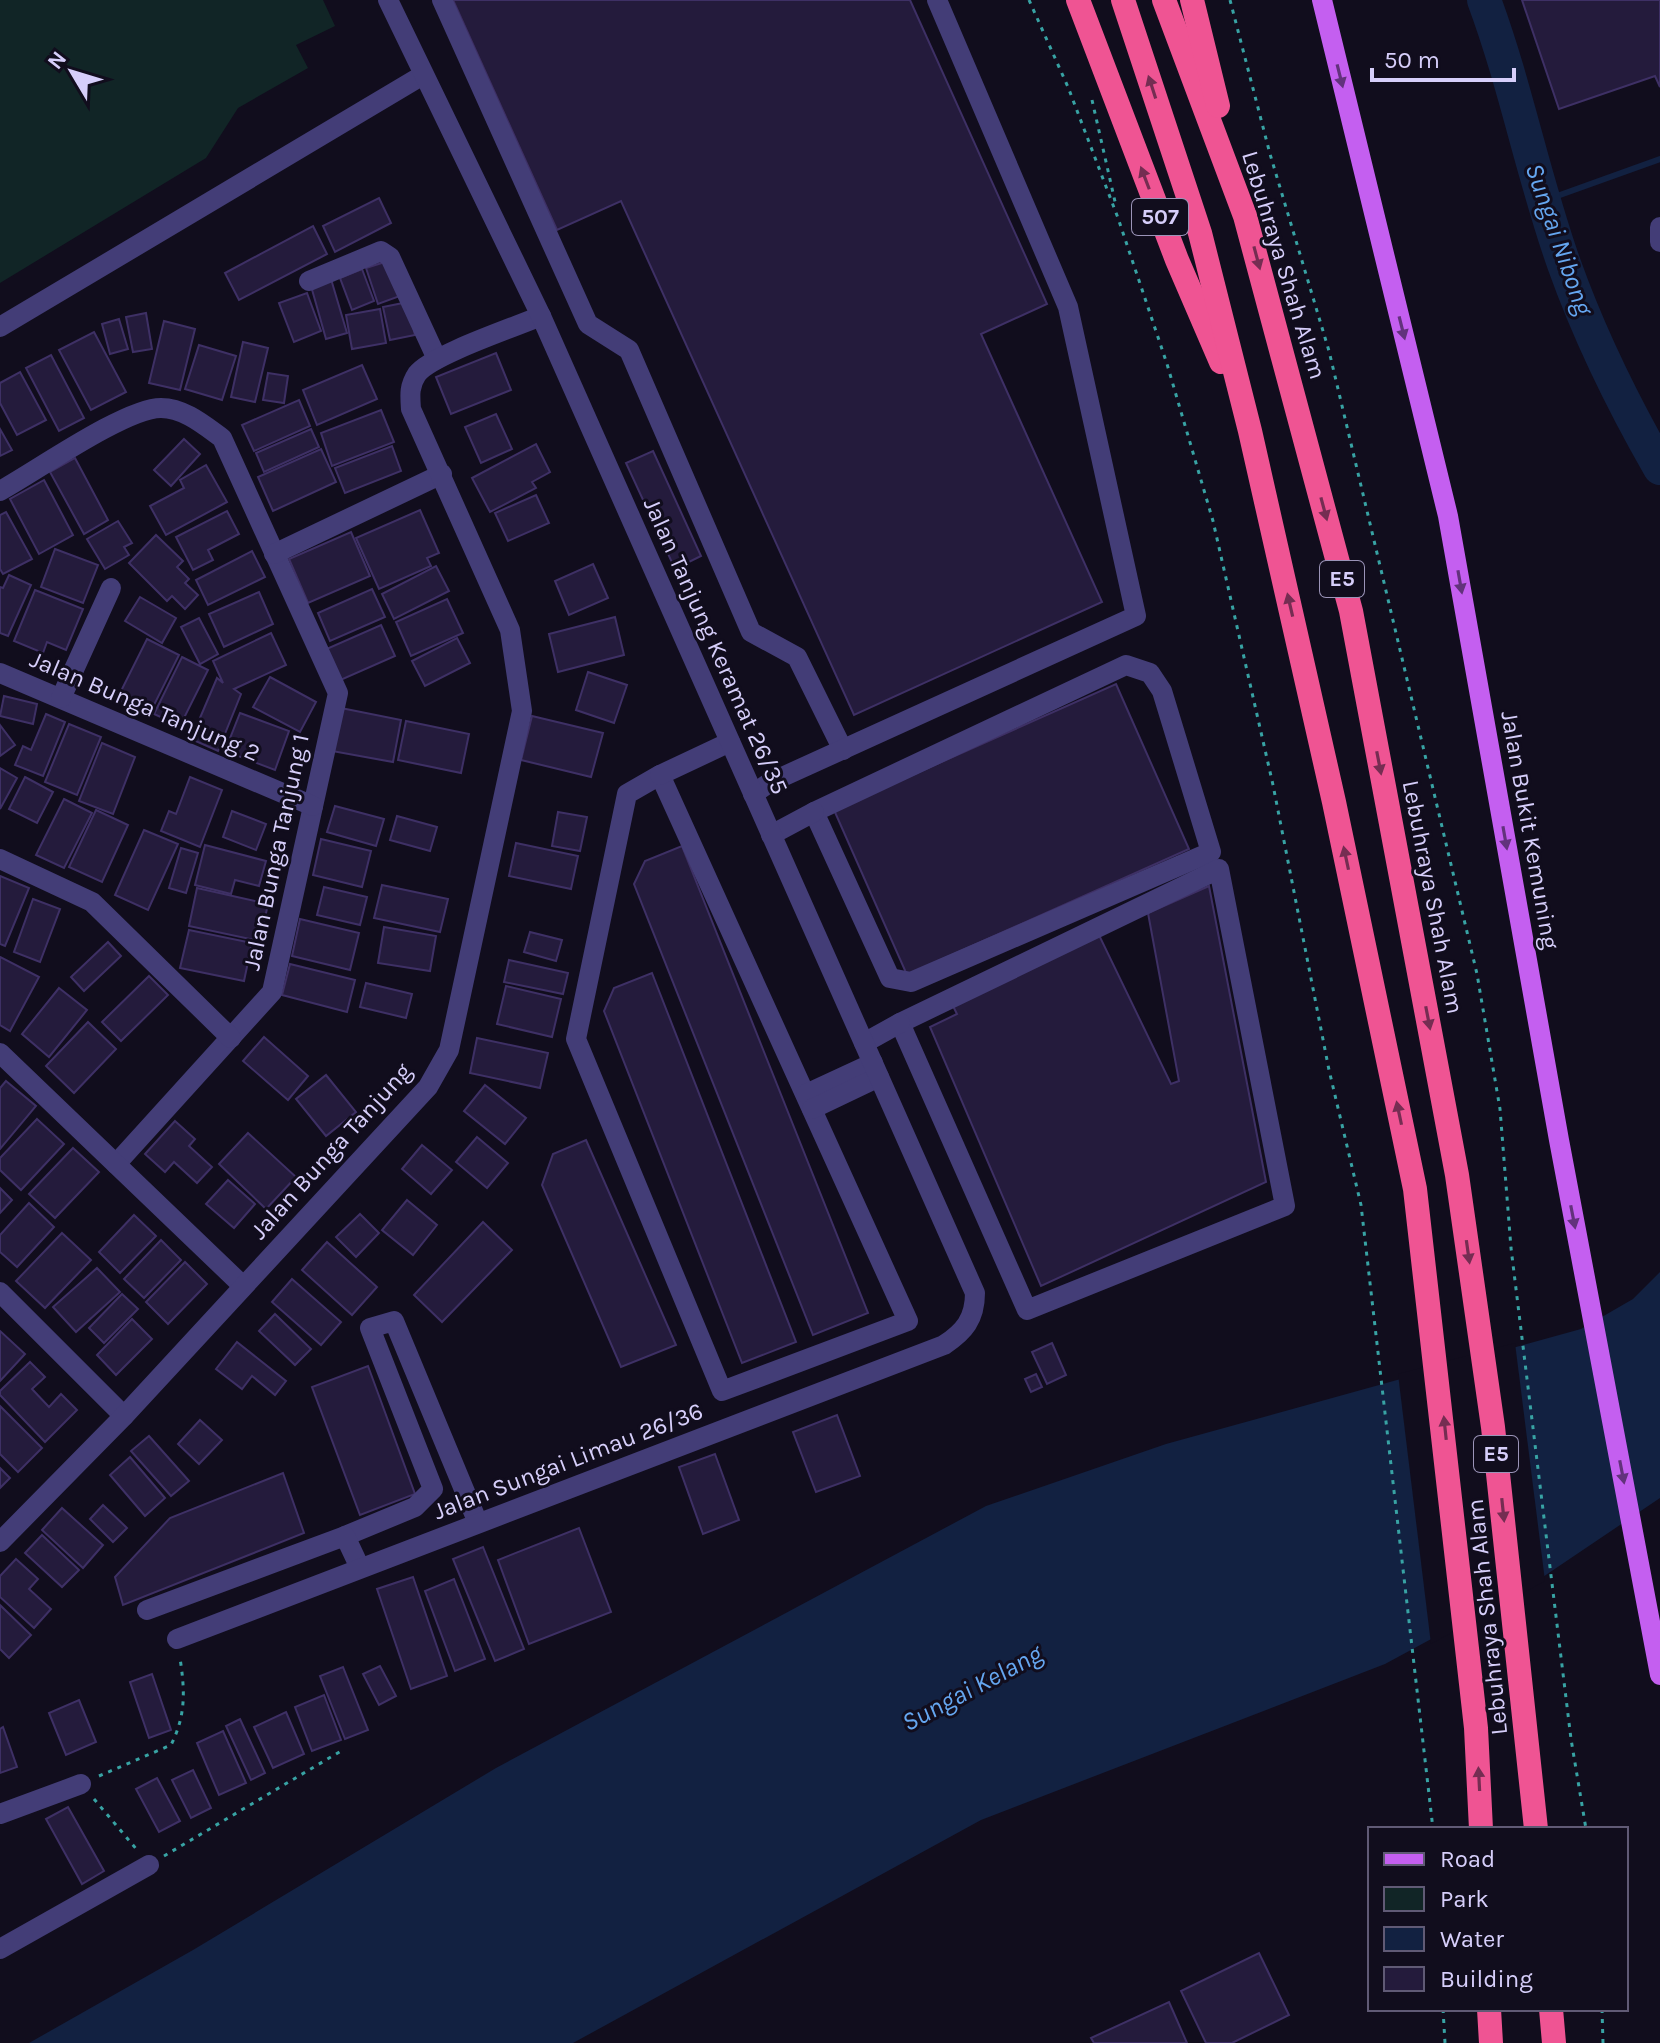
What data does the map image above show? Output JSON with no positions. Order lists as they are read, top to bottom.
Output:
{
  "streets": {
    "highway": ["507", "Lebuhraya Shah Alam", "E5"],
    "main road": ["Jalan Bukit Kemuning"],
    "street": [
      "Jalan Tanjung Keramat 26/35",
      "Jalan Bunga Tanjung 2",
      "Jalan Bunga Tanjung 1",
      "Jalan Bunga Tanjung",
      "Jalan Sungai Limau 26/36"
    ]
  },
  "crossings": [
    ["507", "Lebuhraya Shah Alam"],
    ["Jalan Tanjung Keramat 26/35", "Jalan Bunga Tanjung"],
    ["Jalan Tanjung Keramat 26/35", "Jalan Sungai Limau 26/36"],
    ["Jalan Bunga Tanjung 2", "Jalan Bunga Tanjung 1"]
  ],
  "one_way": ["Jalan Bukit Kemuning"],
  "water": ["Sungai Nibong", "Sungai Kelang"],
  "legend": [
    "Road",
    "Park",
    "Water",
    "Building"
  ],
  "scale_bar": "50 m",
  "north": "top left"
}
